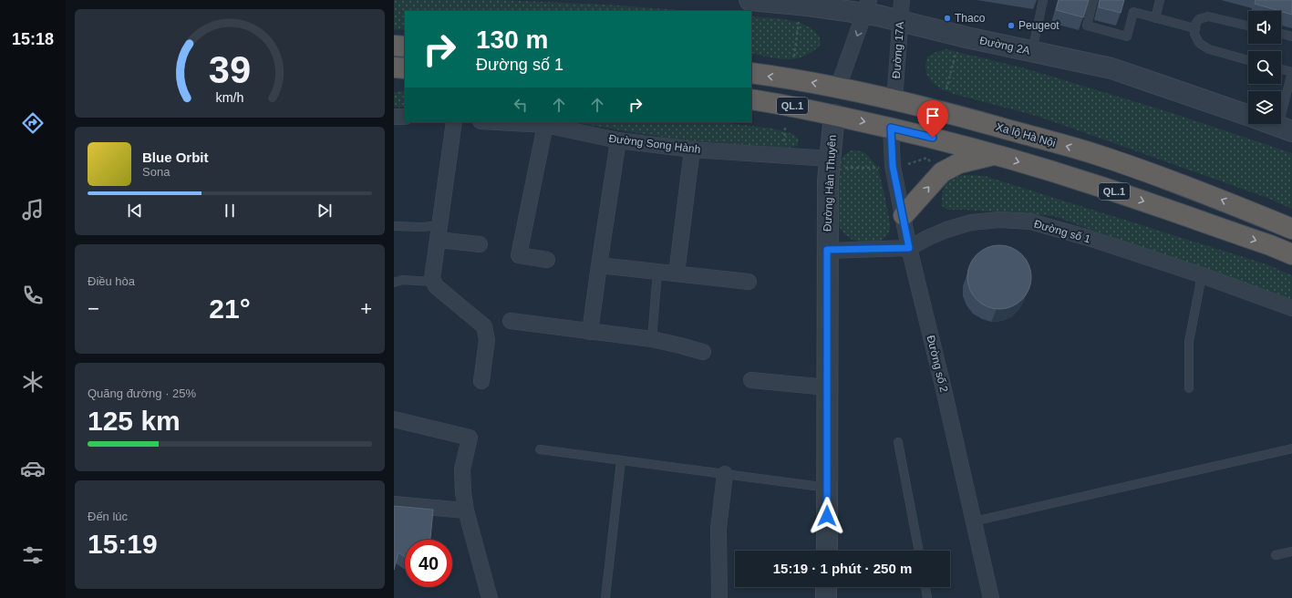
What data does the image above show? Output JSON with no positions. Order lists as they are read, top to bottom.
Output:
{
  "streets": {
    "highway": ["QL.1", "Xa lộ Hà Nội"],
    "street": [
      "Đường 2A",
      "Đường 17A",
      "Đường Song Hành",
      "Đường Hàn Thuyên",
      "Đường số 1",
      "Đường số 2"
    ]
  },
  "crossings": [
    ["Đường 2A", "Đường 17A"],
    ["Đường 17A", "Xa lộ Hà Nội"],
    ["QL.1", "Đường Hàn Thuyên"],
    ["QL.1", "Đường số 2"],
    ["Đường Song Hành", "Đường Hàn Thuyên"],
    ["Đường Hàn Thuyên", "Đường số 1"],
    ["Đường số 1", "Đường số 2"]
  ],
  "places": ["Thaco", "Peugeot"],
  "page": {
    "tabs": "15:18",
    "turn": ["130 m", "Đường số 1"],
    "song": ["Blue Orbit", "Sona"],
    "tile": [
      "Điều hòa",
      ["Quãng đường · 25%", "125 km"],
      ["Đến lúc", "15:19"]
    ],
    "heat": ["−", "21°", "+"],
    "limit": "40",
    "trip": "15:19 · 1 phút · 250 m",
    "gauge": ["39", "km/h"]
  }
}
